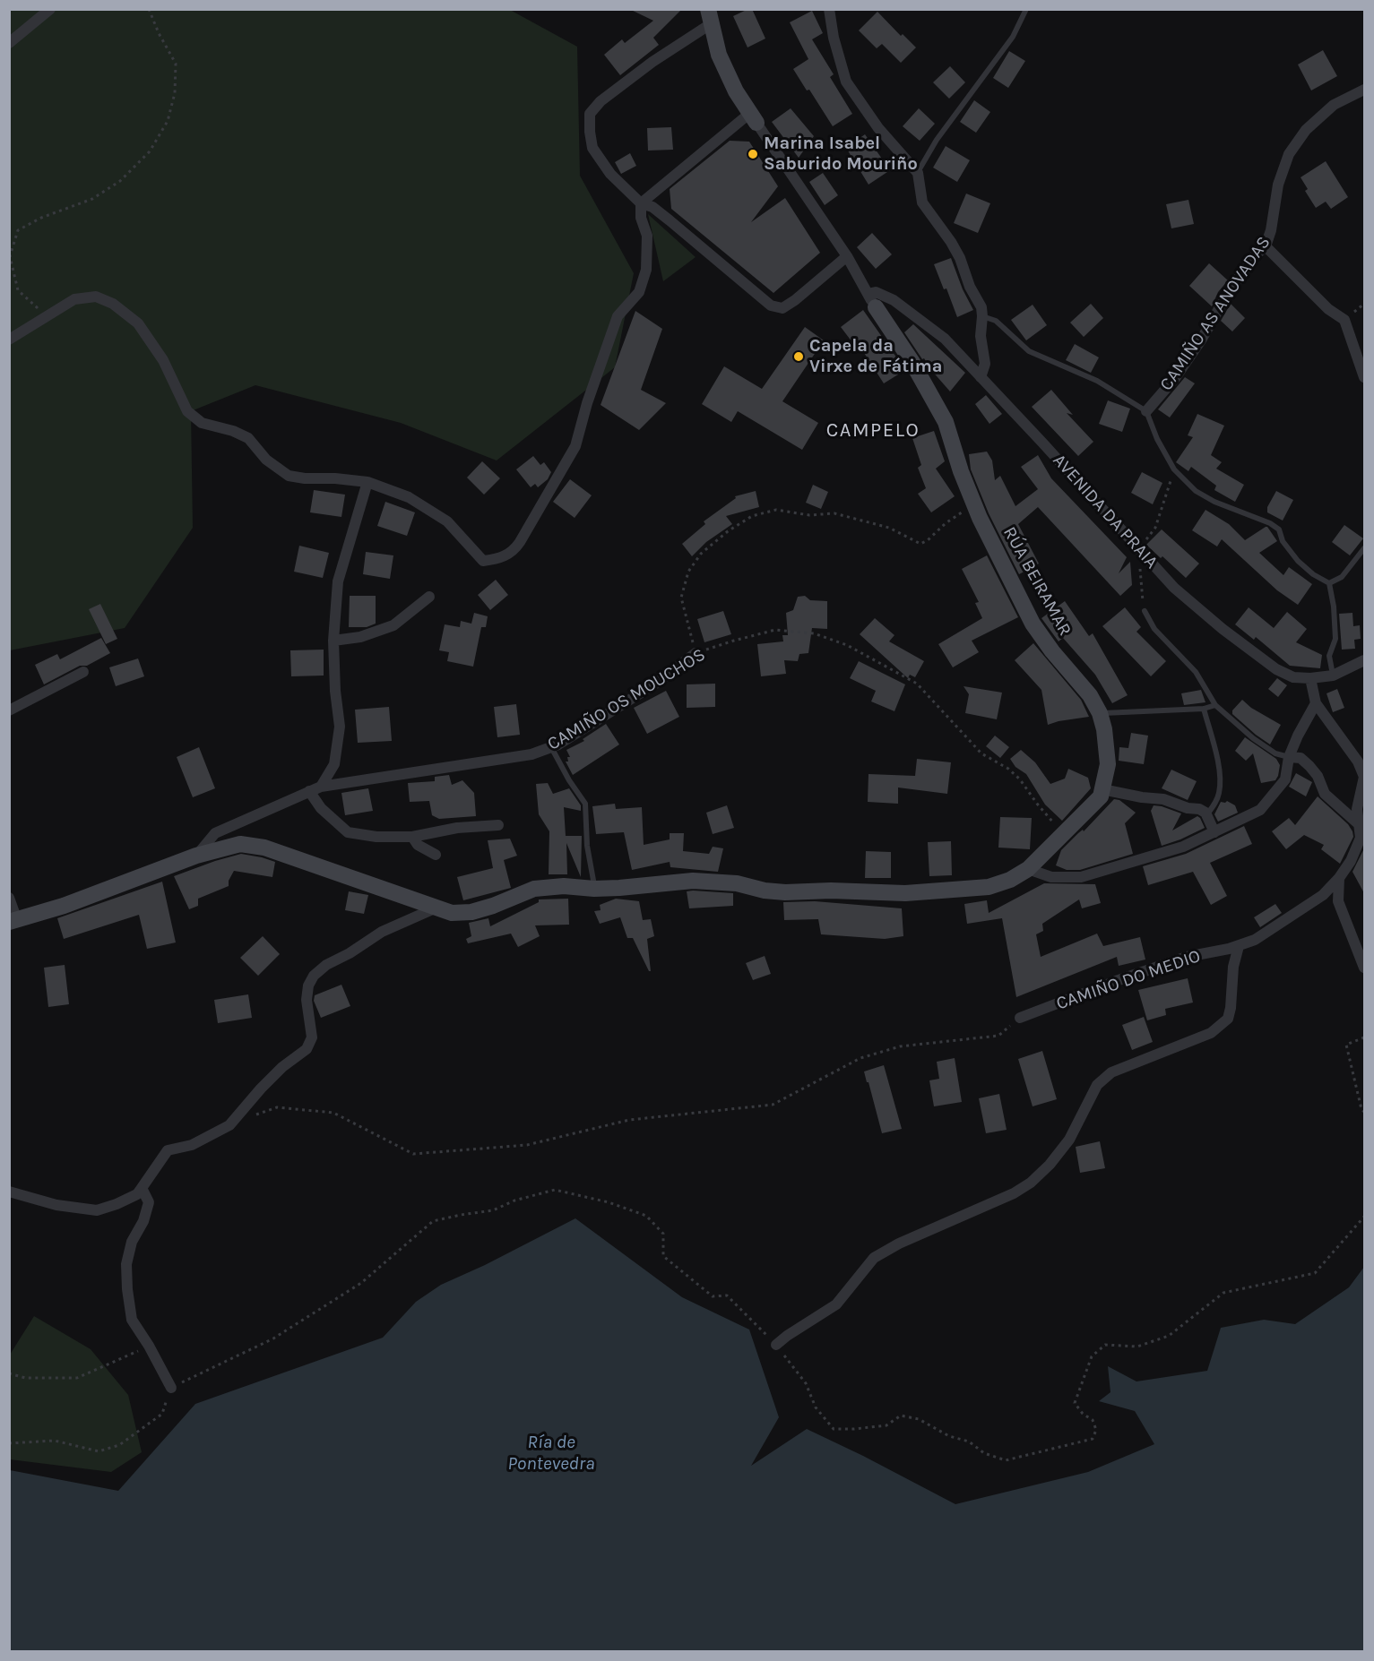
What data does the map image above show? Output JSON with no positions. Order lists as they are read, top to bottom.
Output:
{
  "streets": {
    "street": [
      "CAMIÑO AS ANOVADAS",
      "AVENIDA DA PRAIA",
      "RÚA BEIRAMAR",
      "CAMIÑO OS MOUCHOS",
      "CAMIÑO DO MEDIO"
    ]
  },
  "crossings": [
    ["AVENIDA DA PRAIA", "RÚA BEIRAMAR"],
    ["RÚA BEIRAMAR", "CAMIÑO OS MOUCHOS"]
  ],
  "districts": ["CAMPELO"],
  "water": ["Ría de Pontevedra"],
  "places": ["Marina Isabel Saburido Mouriño", "Capela da Virxe de Fátima"]
}
